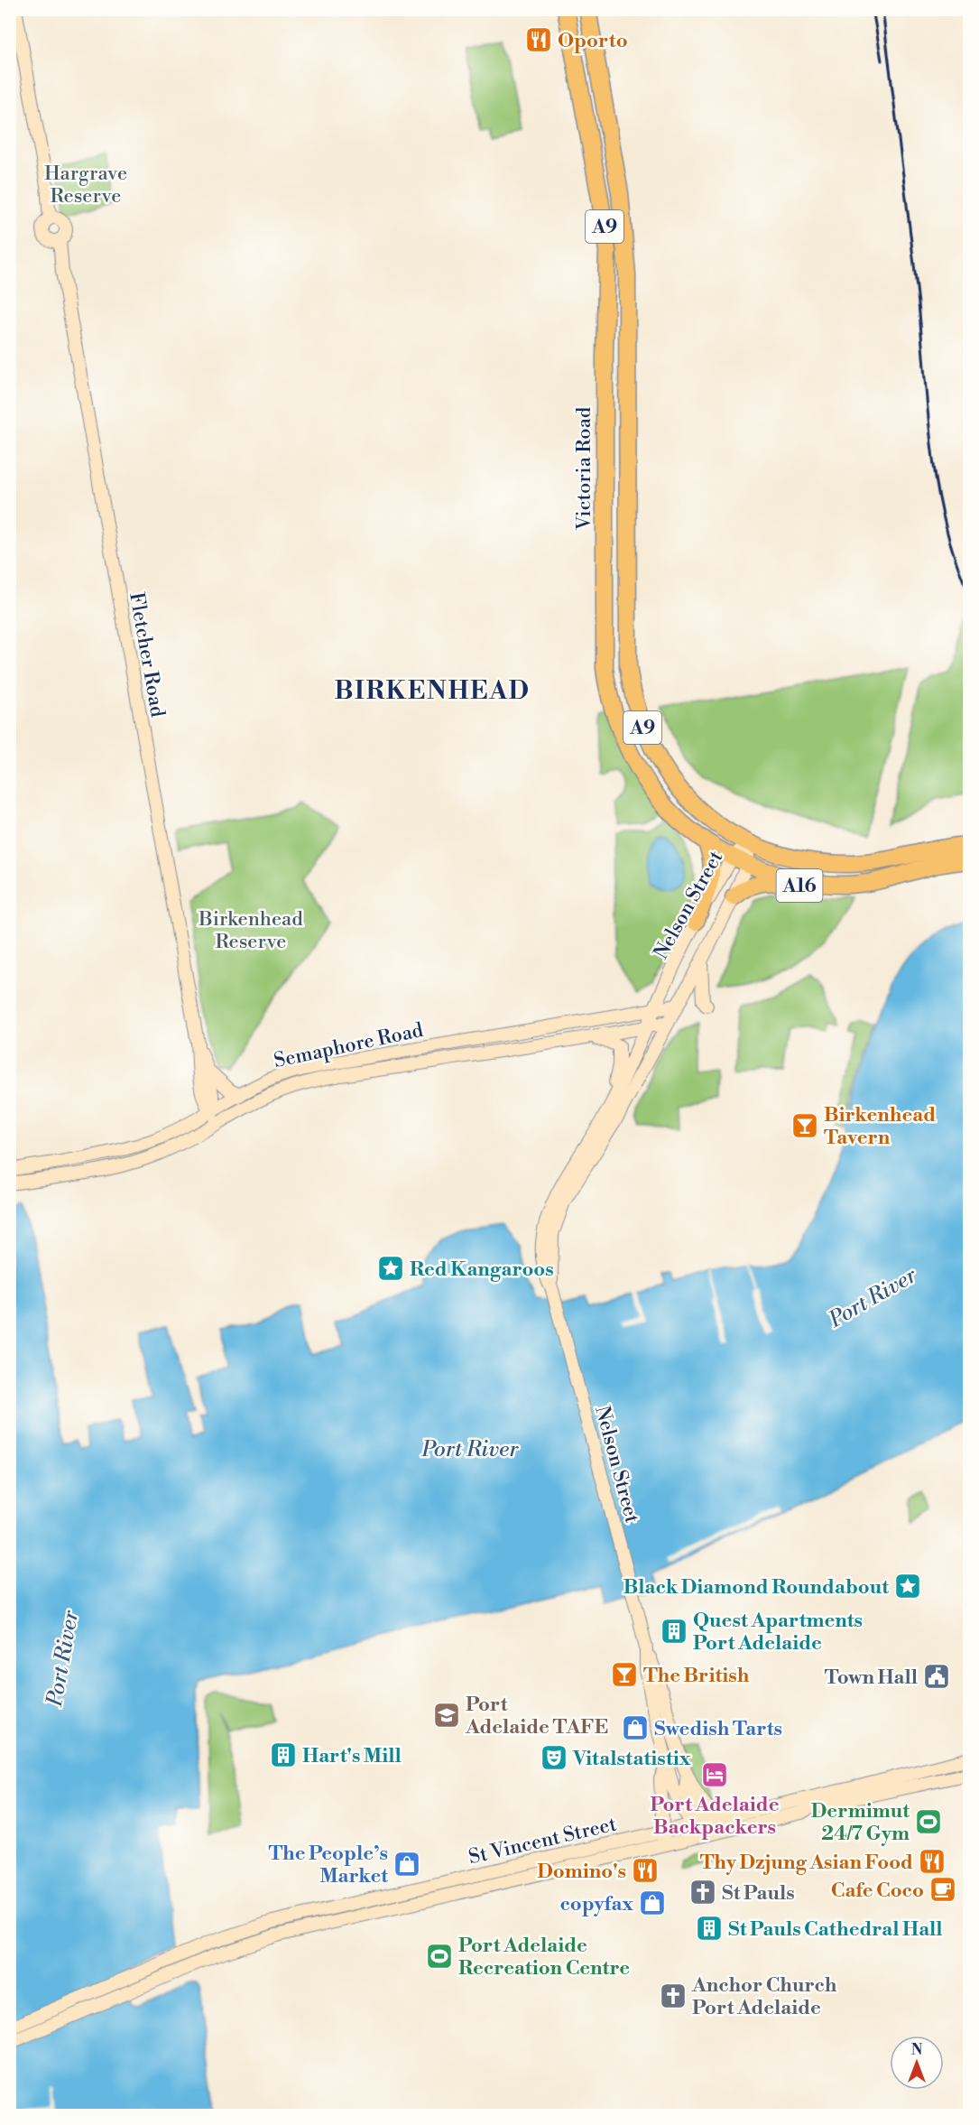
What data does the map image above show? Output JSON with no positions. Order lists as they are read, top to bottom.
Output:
{
  "streets": {
    "highway": ["A9", "Victoria Road", "A16"],
    "main road": [
      "Fletcher Road",
      "Nelson Street",
      "Semaphore Road",
      "St Vincent Street"
    ]
  },
  "crossings": [
    ["A9", "Victoria Road"],
    ["A9", "A16"],
    ["A9", "Nelson Street"],
    ["Victoria Road", "A16"],
    ["Victoria Road", "Nelson Street"],
    ["Fletcher Road", "Semaphore Road"],
    ["A16", "Nelson Street"],
    ["Nelson Street", "Semaphore Road"],
    ["Nelson Street", "St Vincent Street"]
  ],
  "districts": ["BIRKENHEAD"],
  "water": ["Port River"],
  "parks": ["Hargrave Reserve", "Birkenhead Reserve"],
  "places": {
    "restaurant": ["Oporto", "Thy Dzjung Asian Food", "Domino's"],
    "bar": ["Birkenhead Tavern", "The British"],
    "place": ["Red Kangaroos", "Black Diamond Roundabout"],
    "building": ["Quest Apartments Port Adelaide", "Hart's Mill", "St Pauls Cathedral Hall"],
    "public building": ["Town Hall"],
    "school or university": ["Port Adelaide TAFE"],
    "shop": ["Swedish Tarts", "The People’s Market", "copyfax"],
    "theatre": ["Vitalstatistix"],
    "hotel": ["Port Adelaide Backpackers"],
    "sports": ["Dermimut 24/7 Gym", "Port Adelaide Recreation Centre"],
    "cafe": ["Cafe Coco"],
    "church": ["St Pauls", "Anchor Church Port Adelaide"]
  },
  "north": "top"
}
